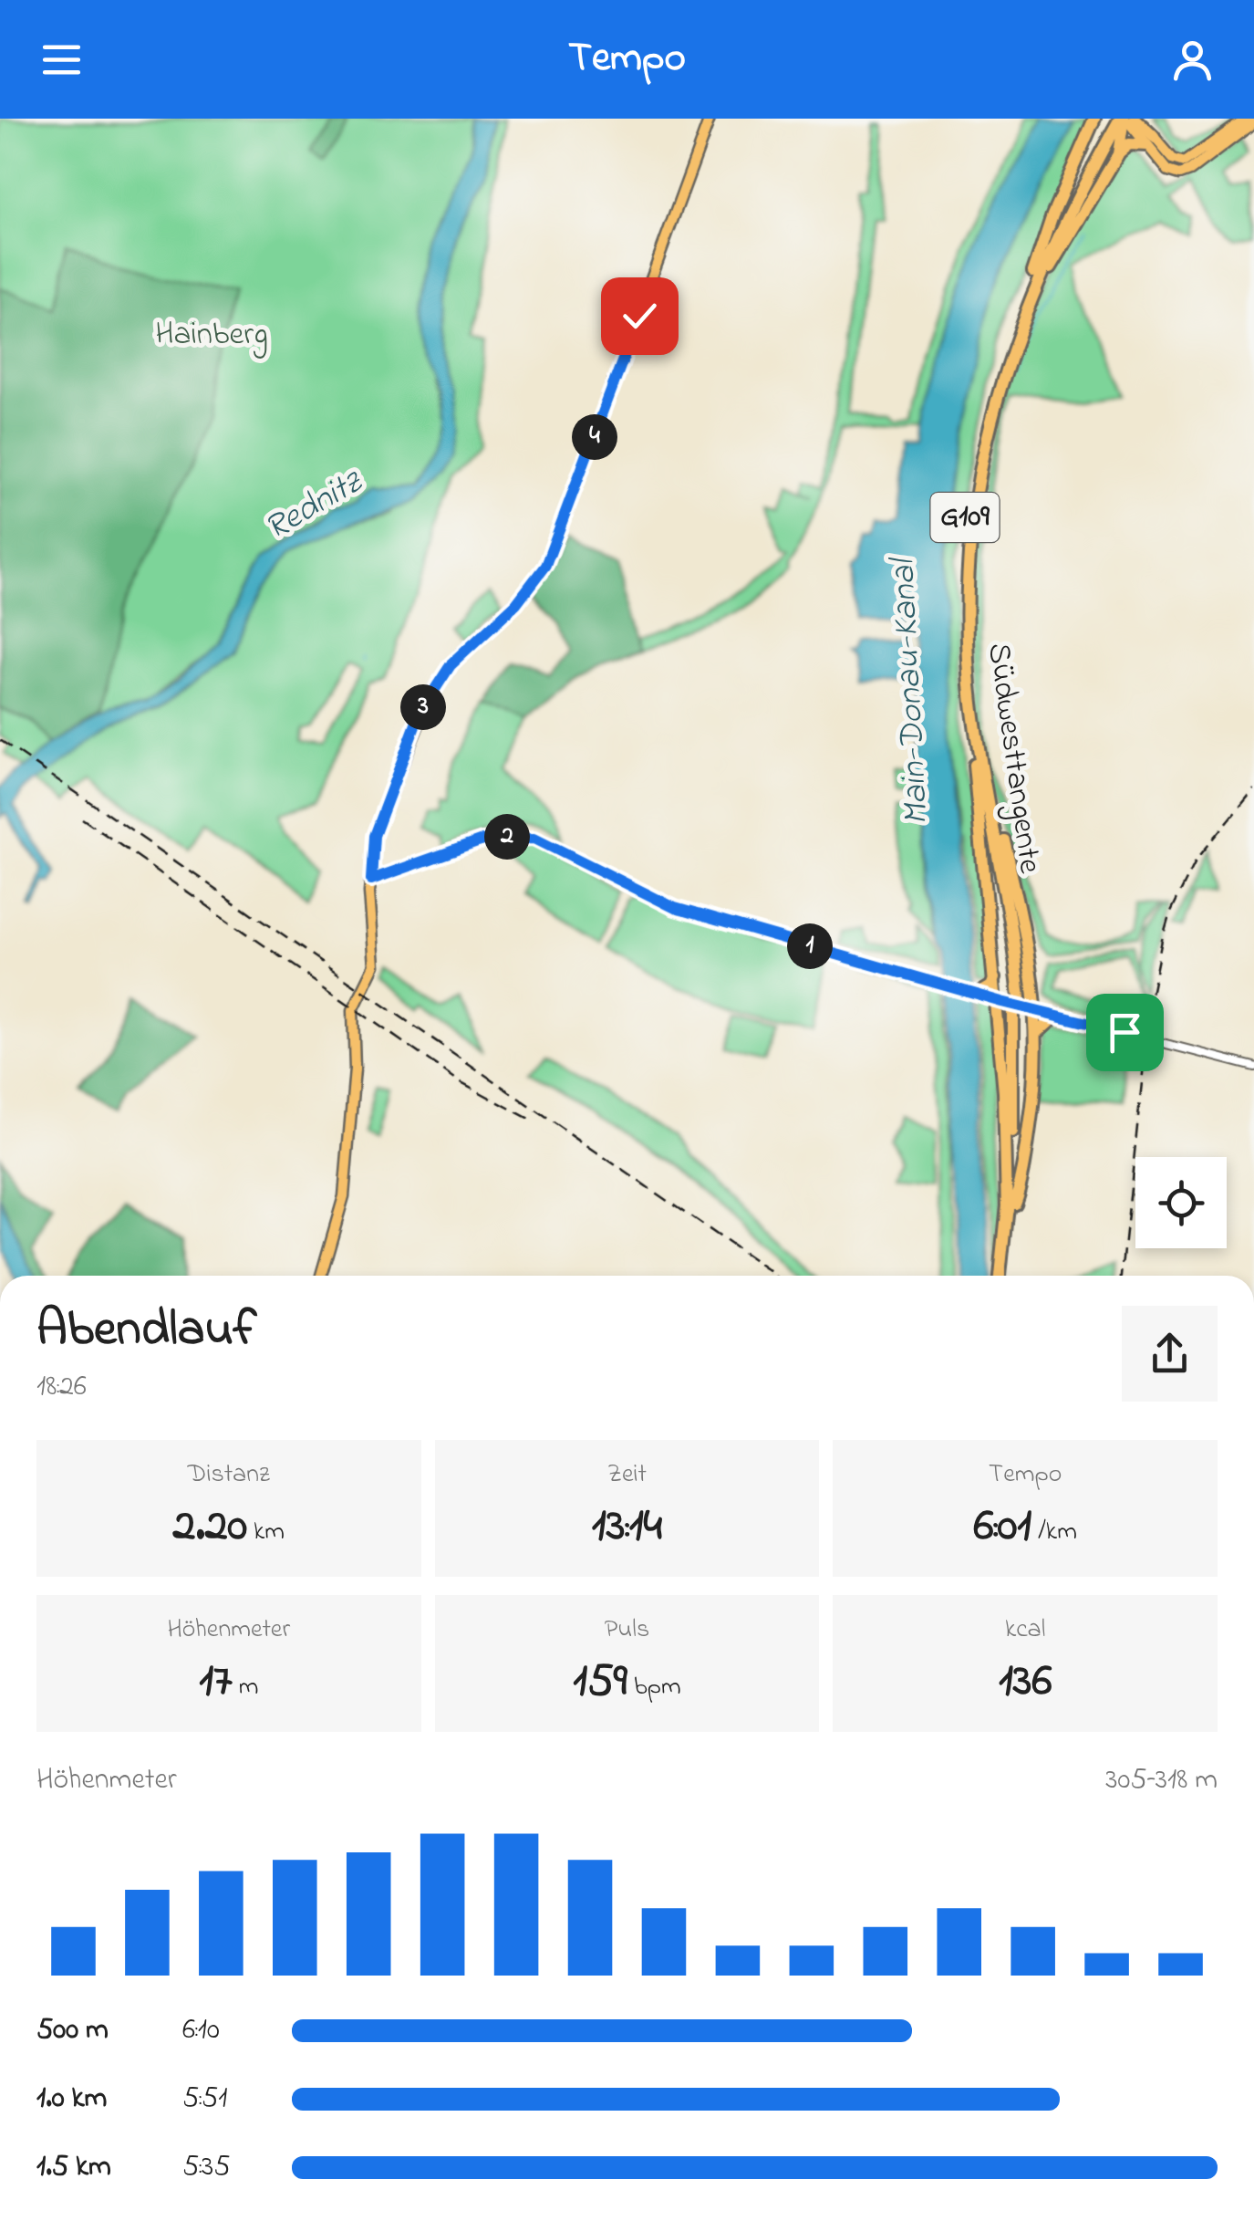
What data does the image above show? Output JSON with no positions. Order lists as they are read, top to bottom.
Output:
{
  "streets": {
    "highway": ["G109", "Südwesttangente"]
  },
  "water": ["Rednitz", "Main-Donau-Kanal"],
  "parks": ["Hainberg"],
  "page": {
    "header": "Tempo",
    "pins": [
      "4",
      "3",
      "2",
      "1"
    ],
    "heading": ["Abendlauf", "18:26"],
    "stats": [
      ["Distanz", "2.20 km"],
      ["Zeit", "13:14"],
      ["Tempo", "6:01 /km"],
      ["Höhenmeter", "17 m"],
      ["Puls", "159 bpm"],
      ["kcal", "136"]
    ],
    "chart": ["Höhenmeter", "305–318 m"],
    "list": [
      {
        "name": "500 m",
        "note": "6:10"
      },
      {
        "name": "1.0 km",
        "note": "5:51"
      },
      {
        "name": "1.5 km",
        "note": "5:35"
      }
    ]
  }
}
